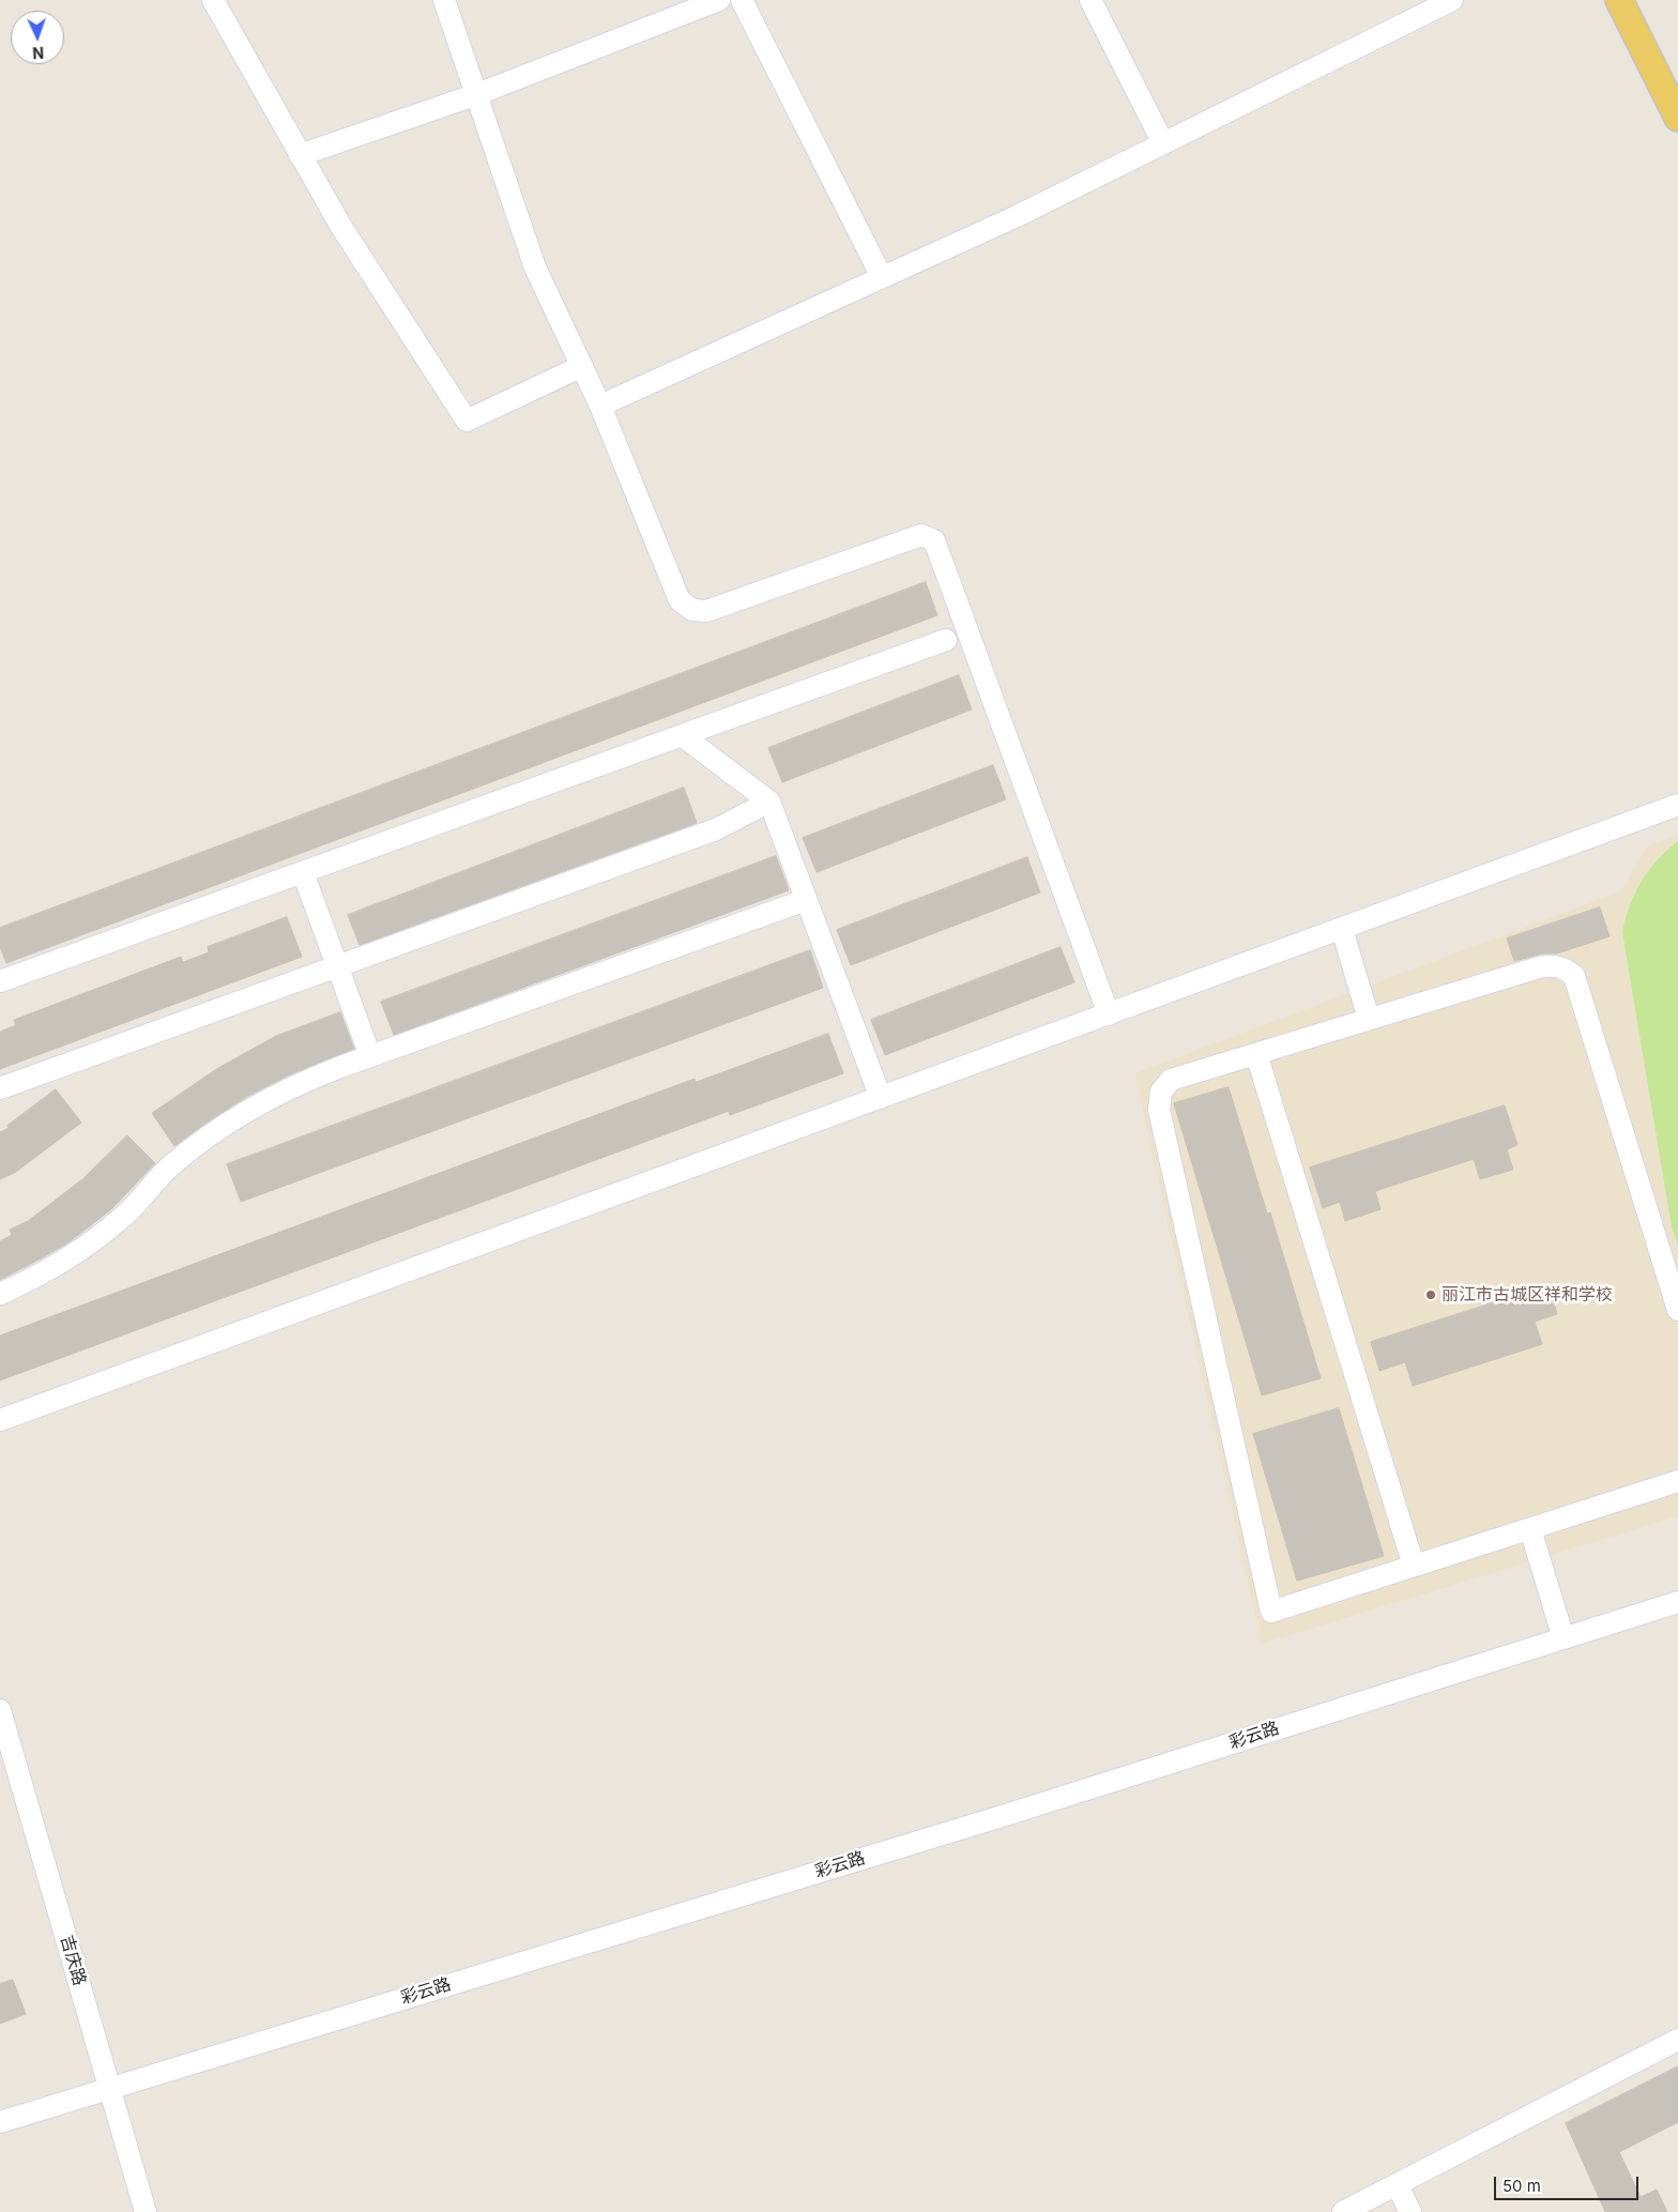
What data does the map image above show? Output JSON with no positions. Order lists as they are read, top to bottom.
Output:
{
  "streets": {
    "street": ["彩云路", "吉庆路"]
  },
  "crossings": [
    ["彩云路", "吉庆路"]
  ],
  "places": ["丽江市古城区祥和学校"],
  "scale_bar": "50 m",
  "north": "bottom"
}
